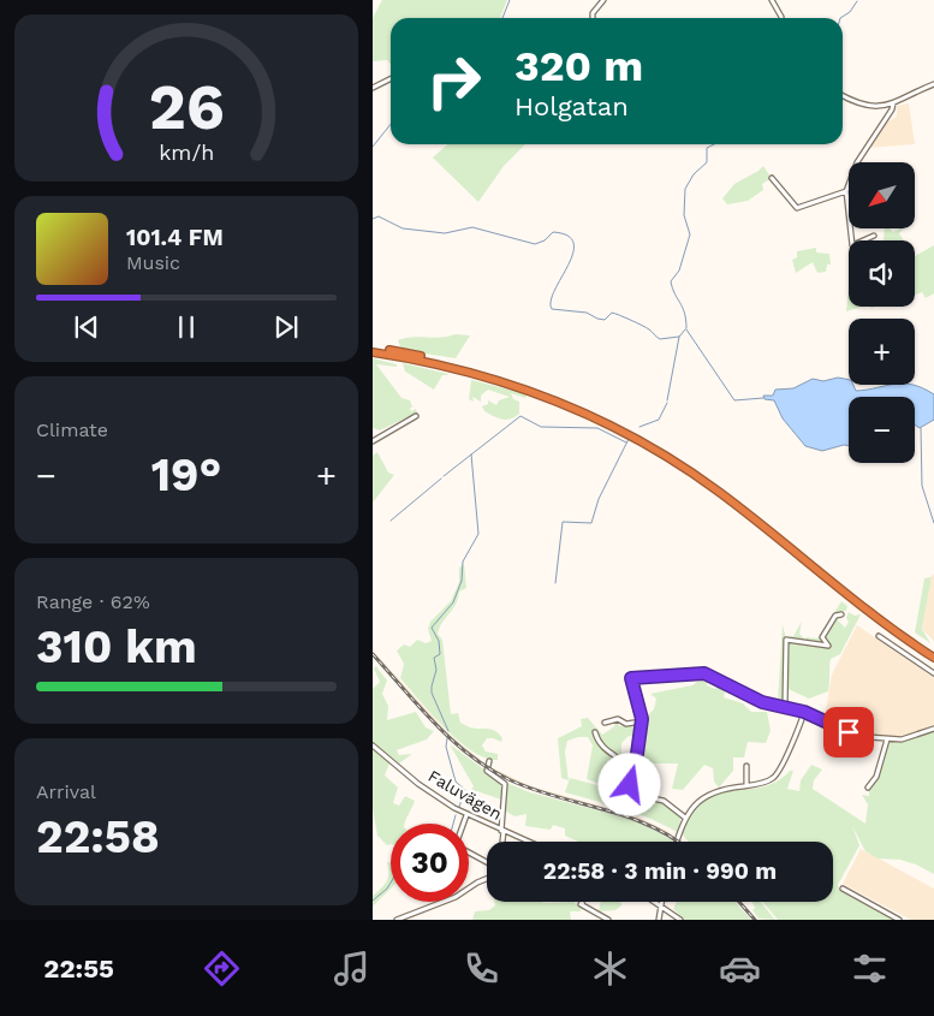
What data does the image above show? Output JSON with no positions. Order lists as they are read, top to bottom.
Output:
{
  "streets": {
    "street": ["Faluvägen"]
  },
  "north": "bottom left",
  "page": {
    "turn": ["320 m", "Holgatan"],
    "map_buttons": ["+", "−"],
    "song": ["101.4 FM", "Music"],
    "tile": [
      "Climate",
      ["Range · 62%", "310 km"],
      ["Arrival", "22:58"]
    ],
    "heat": ["−", "19°", "+"],
    "limit": "30",
    "trip": "22:58 · 3 min · 990 m",
    "tabs": "22:55",
    "gauge": ["26", "km/h"]
  }
}
